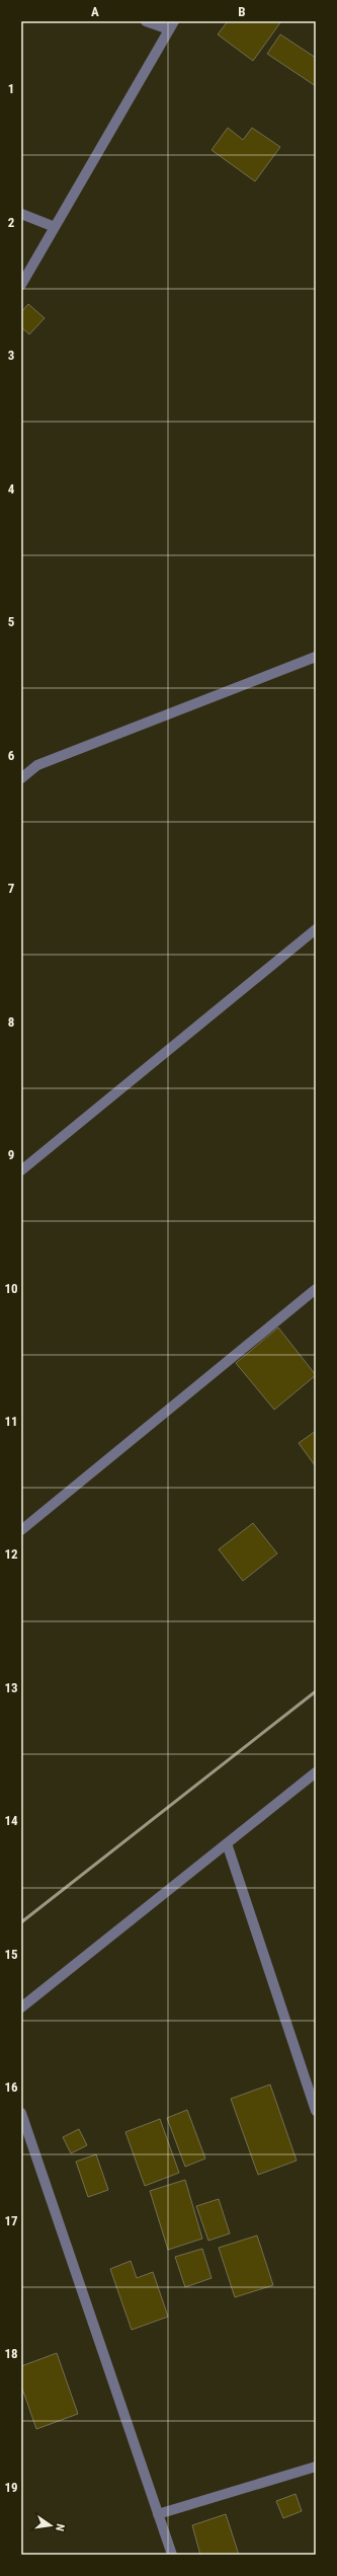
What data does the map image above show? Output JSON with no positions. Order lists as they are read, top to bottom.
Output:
{
  "north": "right",
  "grid": {
    "columns": ["A", "B"],
    "rows": [
      "1",
      "2",
      "3",
      "4",
      "5",
      "6",
      "7",
      "8",
      "9",
      "10",
      "11",
      "12",
      "13",
      "14",
      "15",
      "16",
      "17",
      "18",
      "19"
    ]
  }
}
